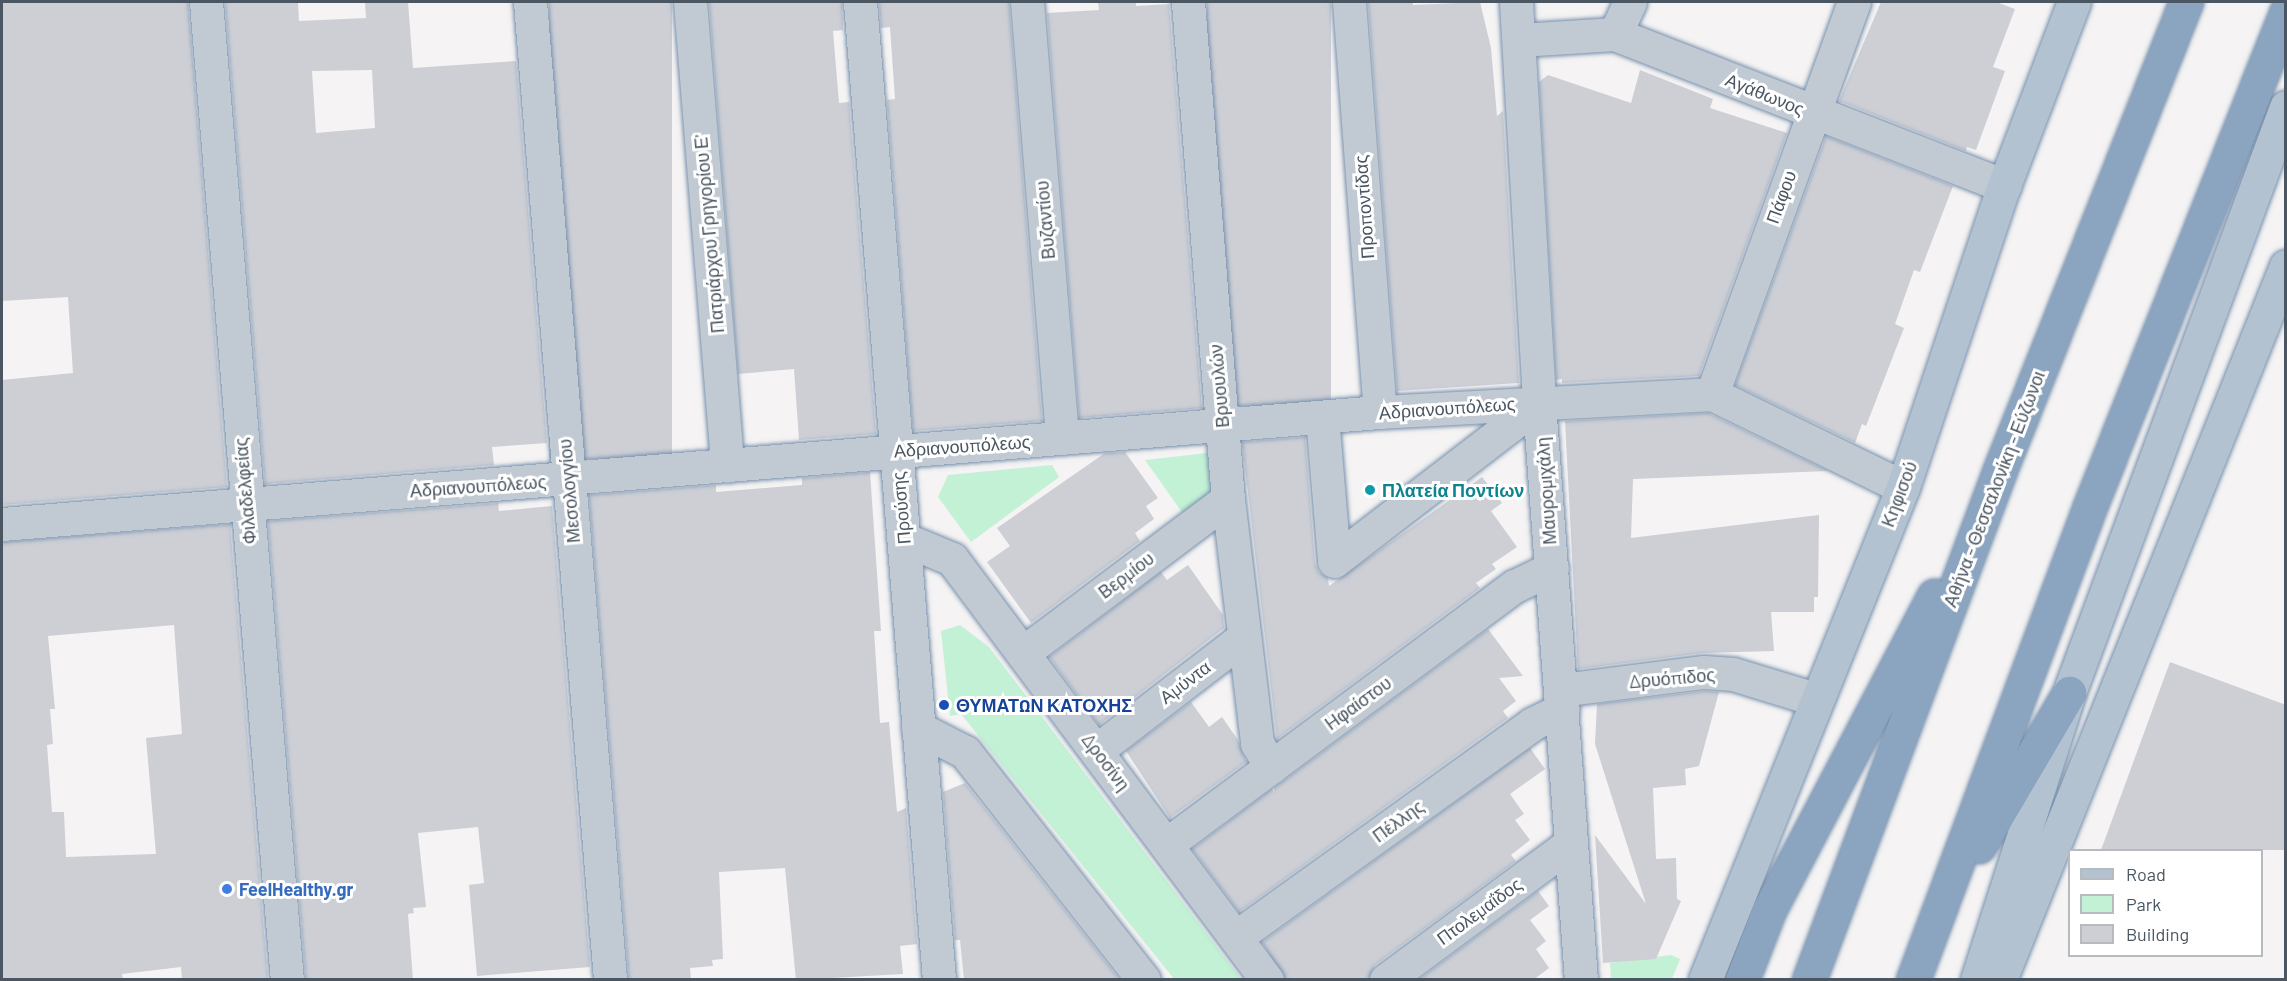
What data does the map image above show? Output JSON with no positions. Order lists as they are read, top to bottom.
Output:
{
  "streets": {
    "highway": ["Αθήνα - Θεσσαλονίκη - Εύζωνοι"],
    "main road": ["Κηφισού"],
    "street": [
      "Αγάθωνος",
      "Πάφου",
      "Προποντίδας",
      "Βυζαντίου",
      "Πατριάρχου Γρηγορίου Ε'",
      "Βρυουλών",
      "Αδριανουπόλεως",
      "Φιλαδελφείας",
      "Μεσολογγίου",
      "Μαυρομιχάλη",
      "Προύσης",
      "Βερμίου",
      "Δρυόπιδος",
      "Αμύντα",
      "Ηφαίστου",
      "Δροσίνη",
      "Πέλλης",
      "Πτολεμαΐδος"
    ]
  },
  "crossings": [
    ["Αγάθωνος", "Πάφου"],
    ["Αγάθωνος", "Μαυρομιχάλη"],
    ["Αγάθωνος", "Κηφισού"],
    ["Πάφου", "Αδριανουπόλεως"],
    ["Προποντίδας", "Αδριανουπόλεως"],
    ["Βυζαντίου", "Αδριανουπόλεως"],
    ["Πατριάρχου Γρηγορίου Ε'", "Αδριανουπόλεως"],
    ["Βρυουλών", "Αδριανουπόλεως"],
    ["Βρυουλών", "Βερμίου"],
    ["Βρυουλών", "Αμύντα"],
    ["Βρυουλών", "Ηφαίστου"],
    ["Αδριανουπόλεως", "Φιλαδελφείας"],
    ["Αδριανουπόλεως", "Μεσολογγίου"],
    ["Αδριανουπόλεως", "Μαυρομιχάλη"],
    ["Αδριανουπόλεως", "Κηφισού"],
    ["Αδριανουπόλεως", "Προύσης"],
    ["Μαυρομιχάλη", "Δρυόπιδος"],
    ["Μαυρομιχάλη", "Ηφαίστου"],
    ["Μαυρομιχάλη", "Πέλλης"],
    ["Μαυρομιχάλη", "Πτολεμαΐδος"],
    ["Κηφισού", "Δρυόπιδος"],
    ["Προύσης", "Δροσίνη"],
    ["Βερμίου", "Δροσίνη"],
    ["Δρυόπιδος", "Πέλλης"],
    ["Αμύντα", "Δροσίνη"],
    ["Ηφαίστου", "Δροσίνη"],
    ["Δροσίνη", "Πέλλης"]
  ],
  "places": ["Πλατεία Ποντίων", "ΘΥΜΑΤΩΝ ΚΑΤΟΧΗΣ", "FeelHealthy.gr"],
  "legend": ["Road", "Park", "Building"]
}
